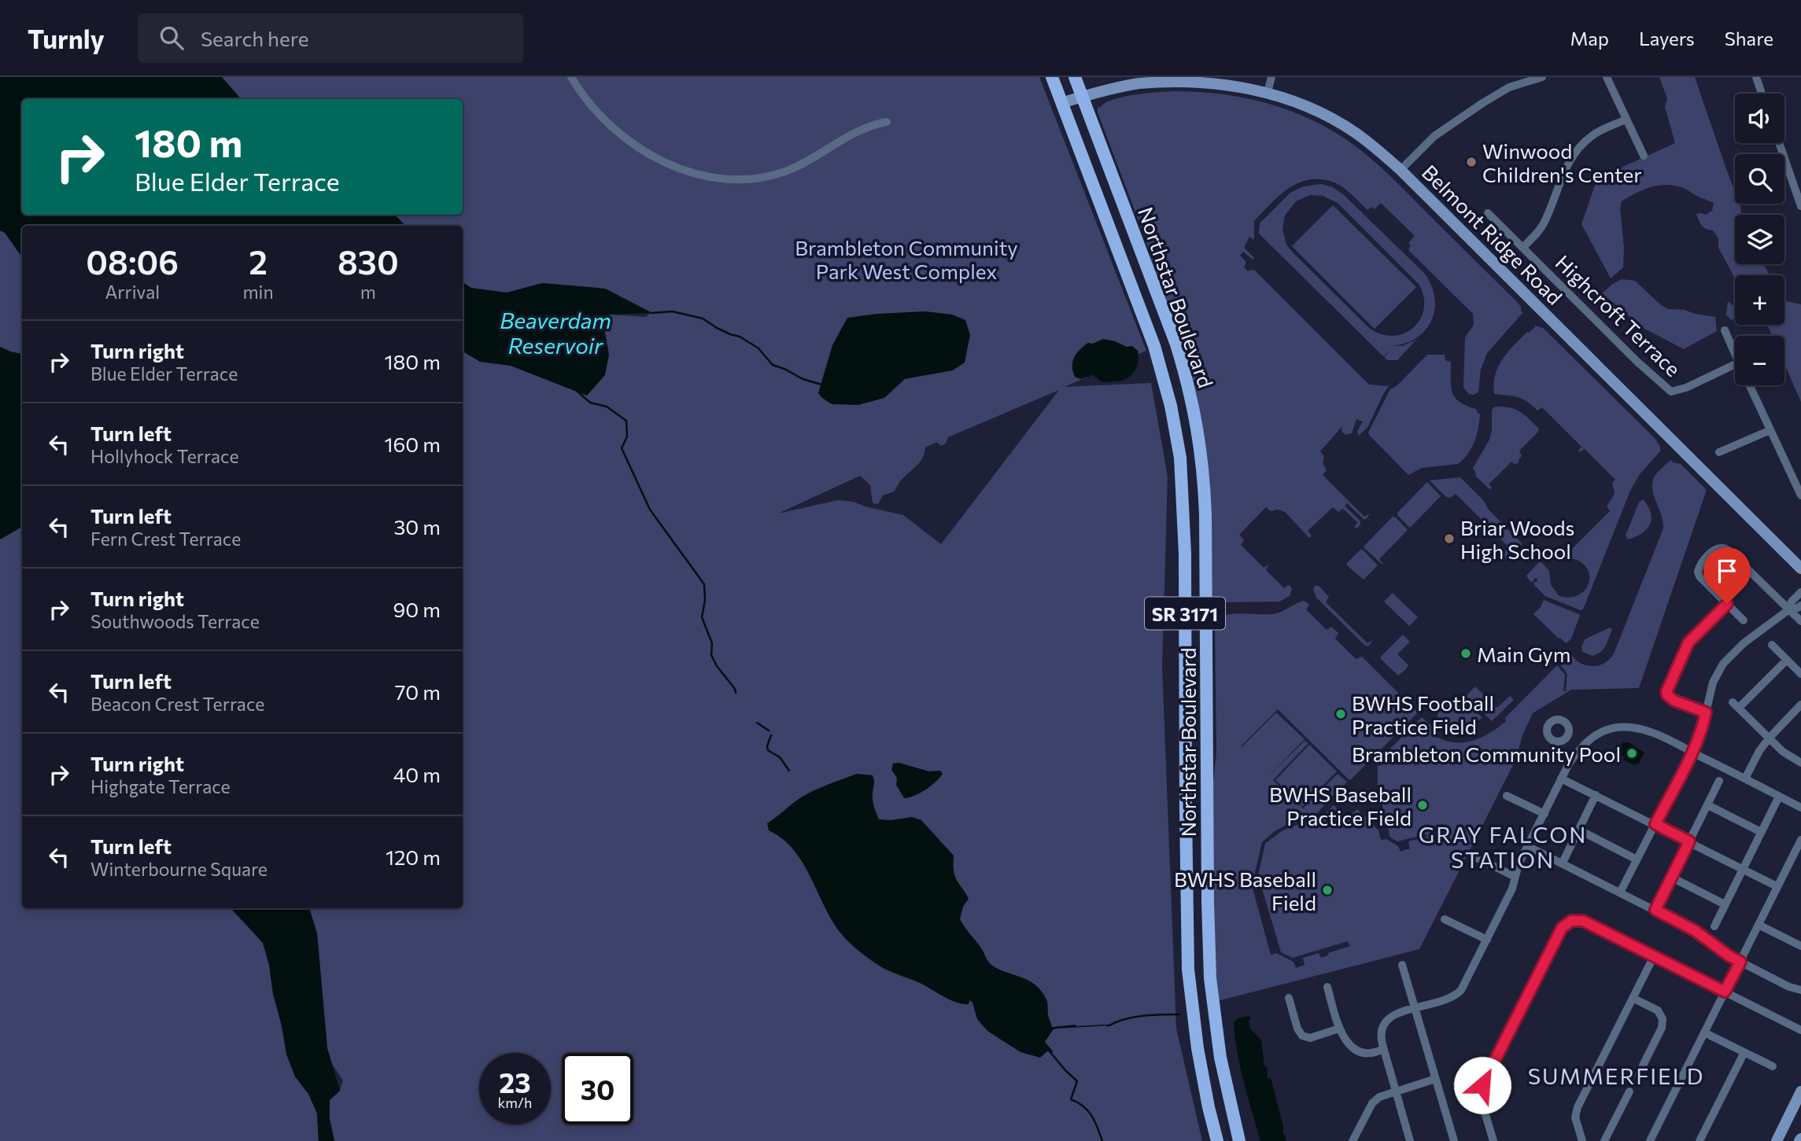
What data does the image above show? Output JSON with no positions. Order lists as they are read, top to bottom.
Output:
{
  "streets": {
    "main road": ["Belmont Ridge Road", "Northstar Boulevard", "SR 3171"],
    "street": ["Highcroft Terrace"]
  },
  "crossings": [
    ["Belmont Ridge Road", "Northstar Boulevard"]
  ],
  "districts": ["GRAY FALCON STATION", "SUMMERFIELD"],
  "water": ["Beaverdam Reservoir"],
  "parks": ["Brambleton Community Park West Complex"],
  "places": [
    "Winwood Children's Center",
    "Briar Woods High School",
    "Main Gym",
    "BWHS Football Practice Field",
    "Brambleton Community Pool",
    "BWHS Baseball Practice Field",
    "BWHS Baseball Field"
  ],
  "page": {
    "header": "Turnly",
    "search": "Search here",
    "nav": ["Map", "Layers", "Share"],
    "map_buttons": ["+", "−"],
    "turn": ["180 m", "Blue Elder Terrace"],
    "eta": [
      "08:06",
      "Arrival",
      "2",
      "min",
      "830",
      "m"
    ],
    "list": [
      {
        "name": "Turn right",
        "note": "Blue Elder Terrace",
        "value": "180 m"
      },
      {
        "name": "Turn left",
        "note": "Hollyhock Terrace",
        "value": "160 m"
      },
      {
        "name": "Turn left",
        "note": "Fern Crest Terrace",
        "value": "30 m"
      },
      {
        "name": "Turn right",
        "note": "Southwoods Terrace",
        "value": "90 m"
      },
      {
        "name": "Turn left",
        "note": "Beacon Crest Terrace",
        "value": "70 m"
      },
      {
        "name": "Turn right",
        "note": "Highgate Terrace",
        "value": "40 m"
      },
      {
        "name": "Turn left",
        "note": "Winterbourne Square",
        "value": "120 m"
      }
    ],
    "speed": "23 km/h",
    "limit": "30"
  }
}
